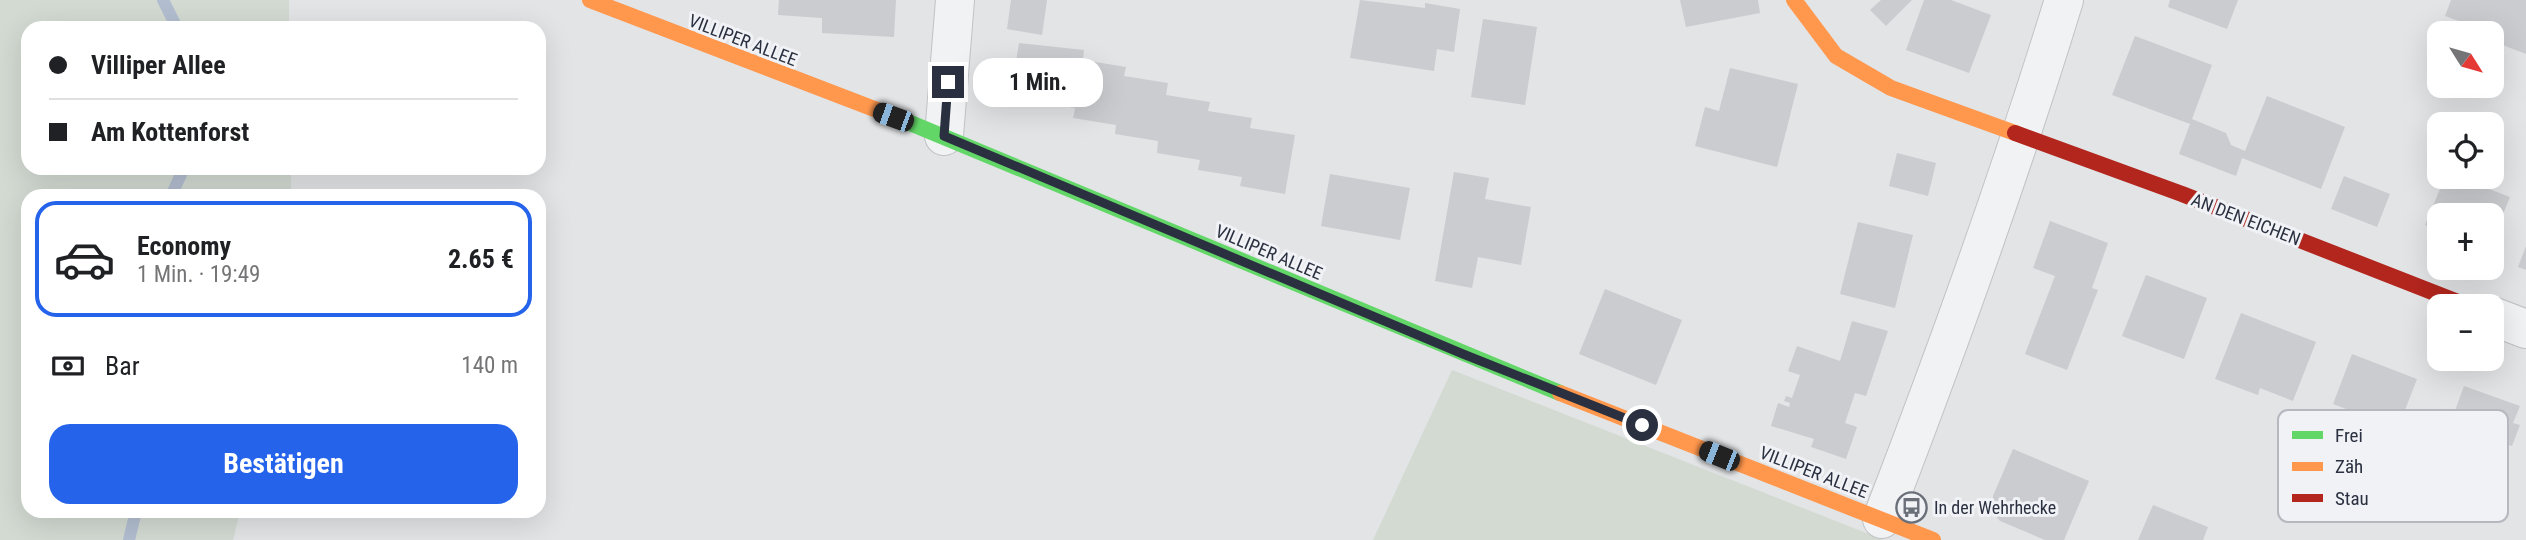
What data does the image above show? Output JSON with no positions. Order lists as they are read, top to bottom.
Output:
{
  "streets": {
    "street": ["VILLIPER ALLEE", "AN DEN EICHEN"]
  },
  "places": {
    "bus stop": ["In der Wehrhecke"]
  },
  "legend": ["Frei", "Zäh", "Stau"],
  "north": "bottom right",
  "page": {
    "map_buttons": ["+", "−"],
    "banner": ["Villiper Allee", "Am Kottenforst"],
    "bubble": "1 Min.",
    "list": [
      {
        "name": "Economy",
        "note": "1 Min. · 19:49",
        "value": "2.65 €"
      }
    ],
    "pay": ["Bar", "140 m"],
    "buttons": "Bestätigen"
  }
}
